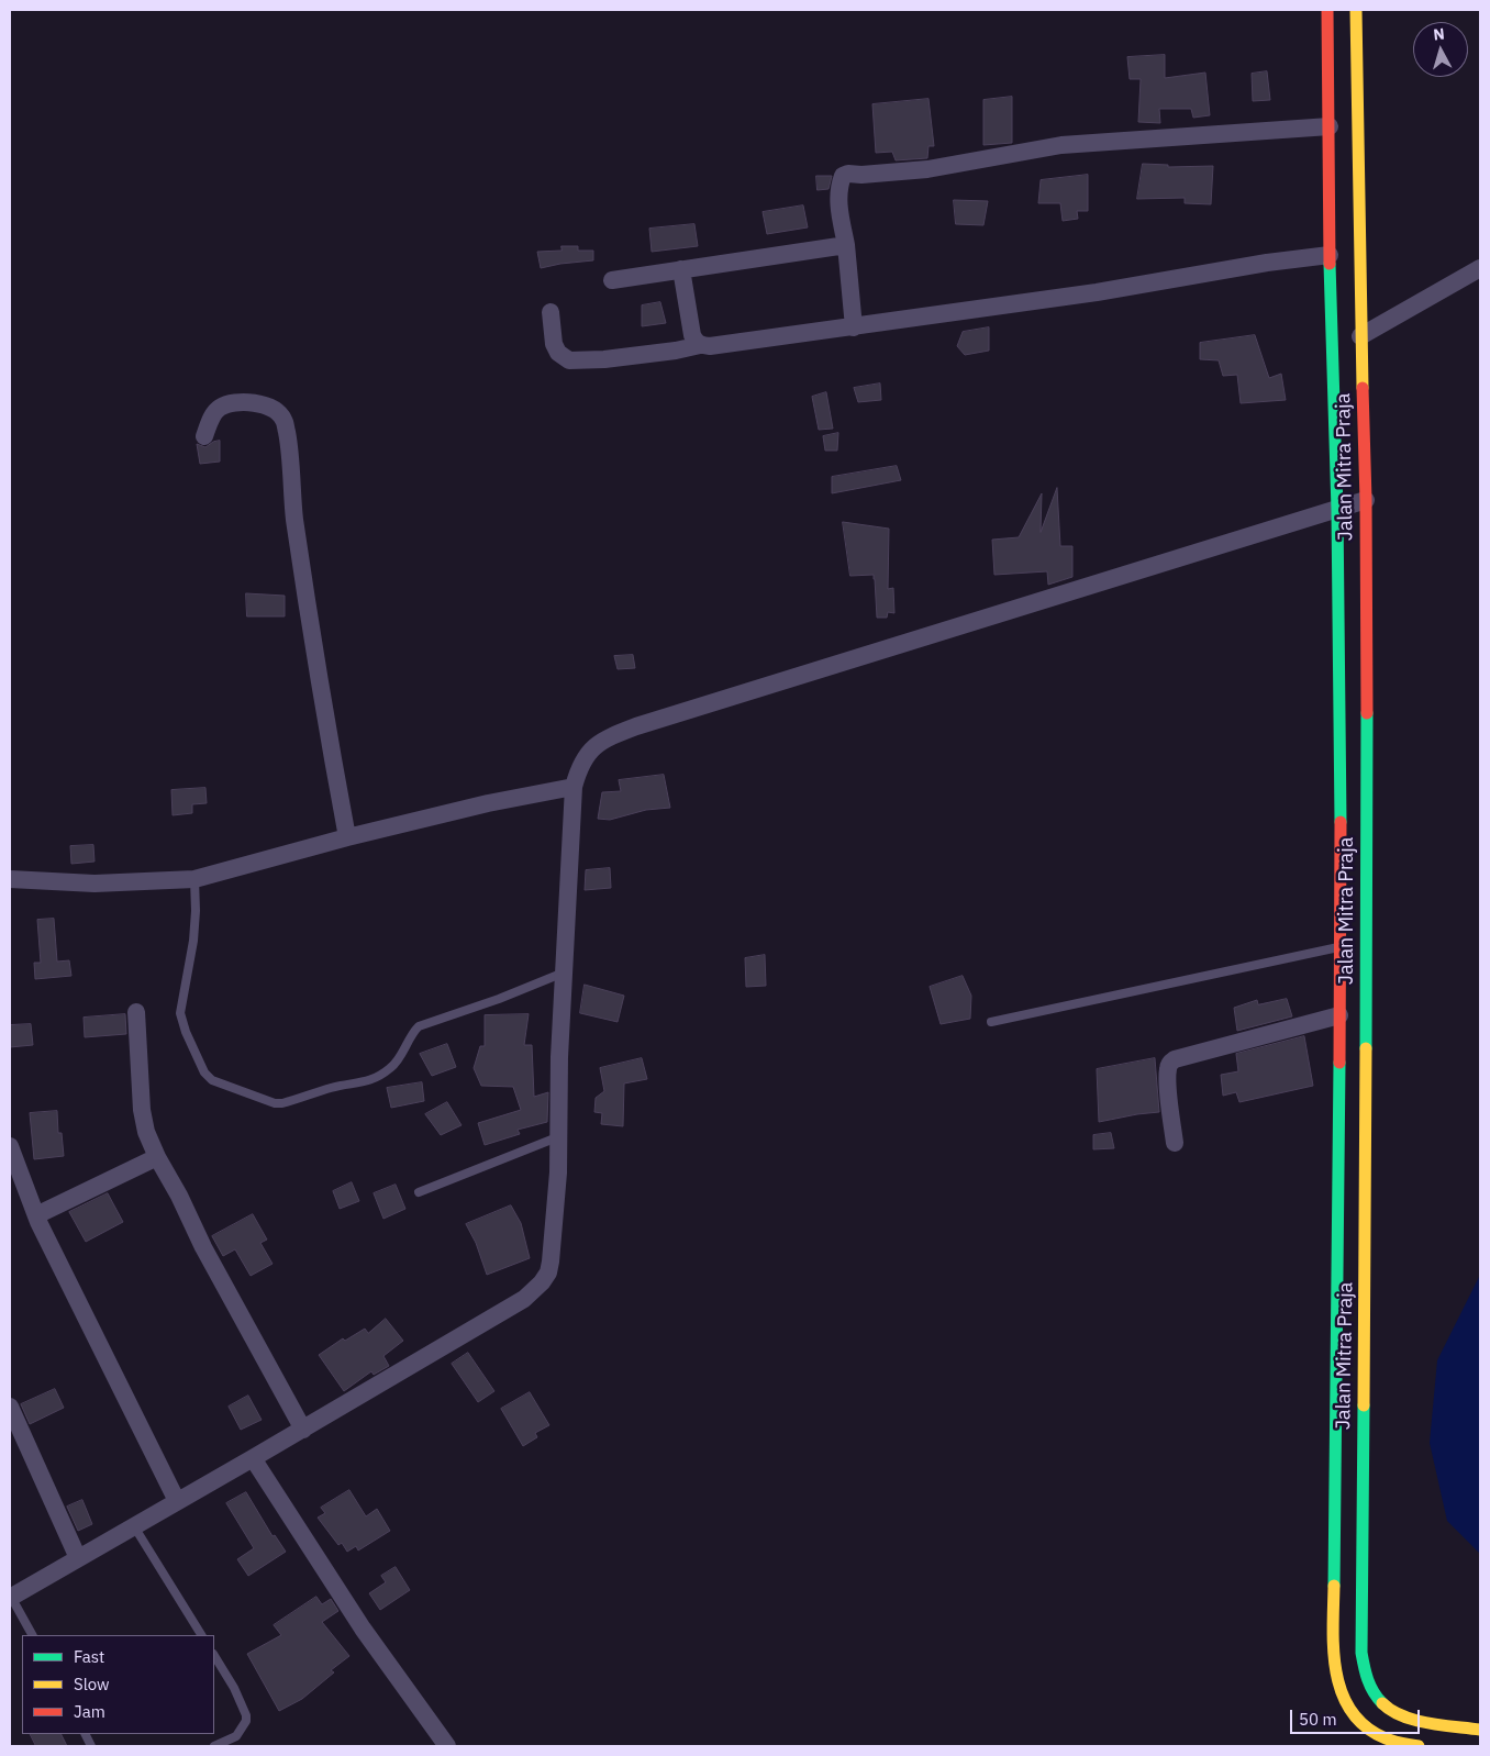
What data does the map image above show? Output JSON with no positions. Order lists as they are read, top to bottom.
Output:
{
  "streets": {
    "street": ["Jalan Mitra Praja"]
  },
  "legend": ["Fast", "Slow", "Jam"],
  "scale_bar": "50 m",
  "north": "top"
}
